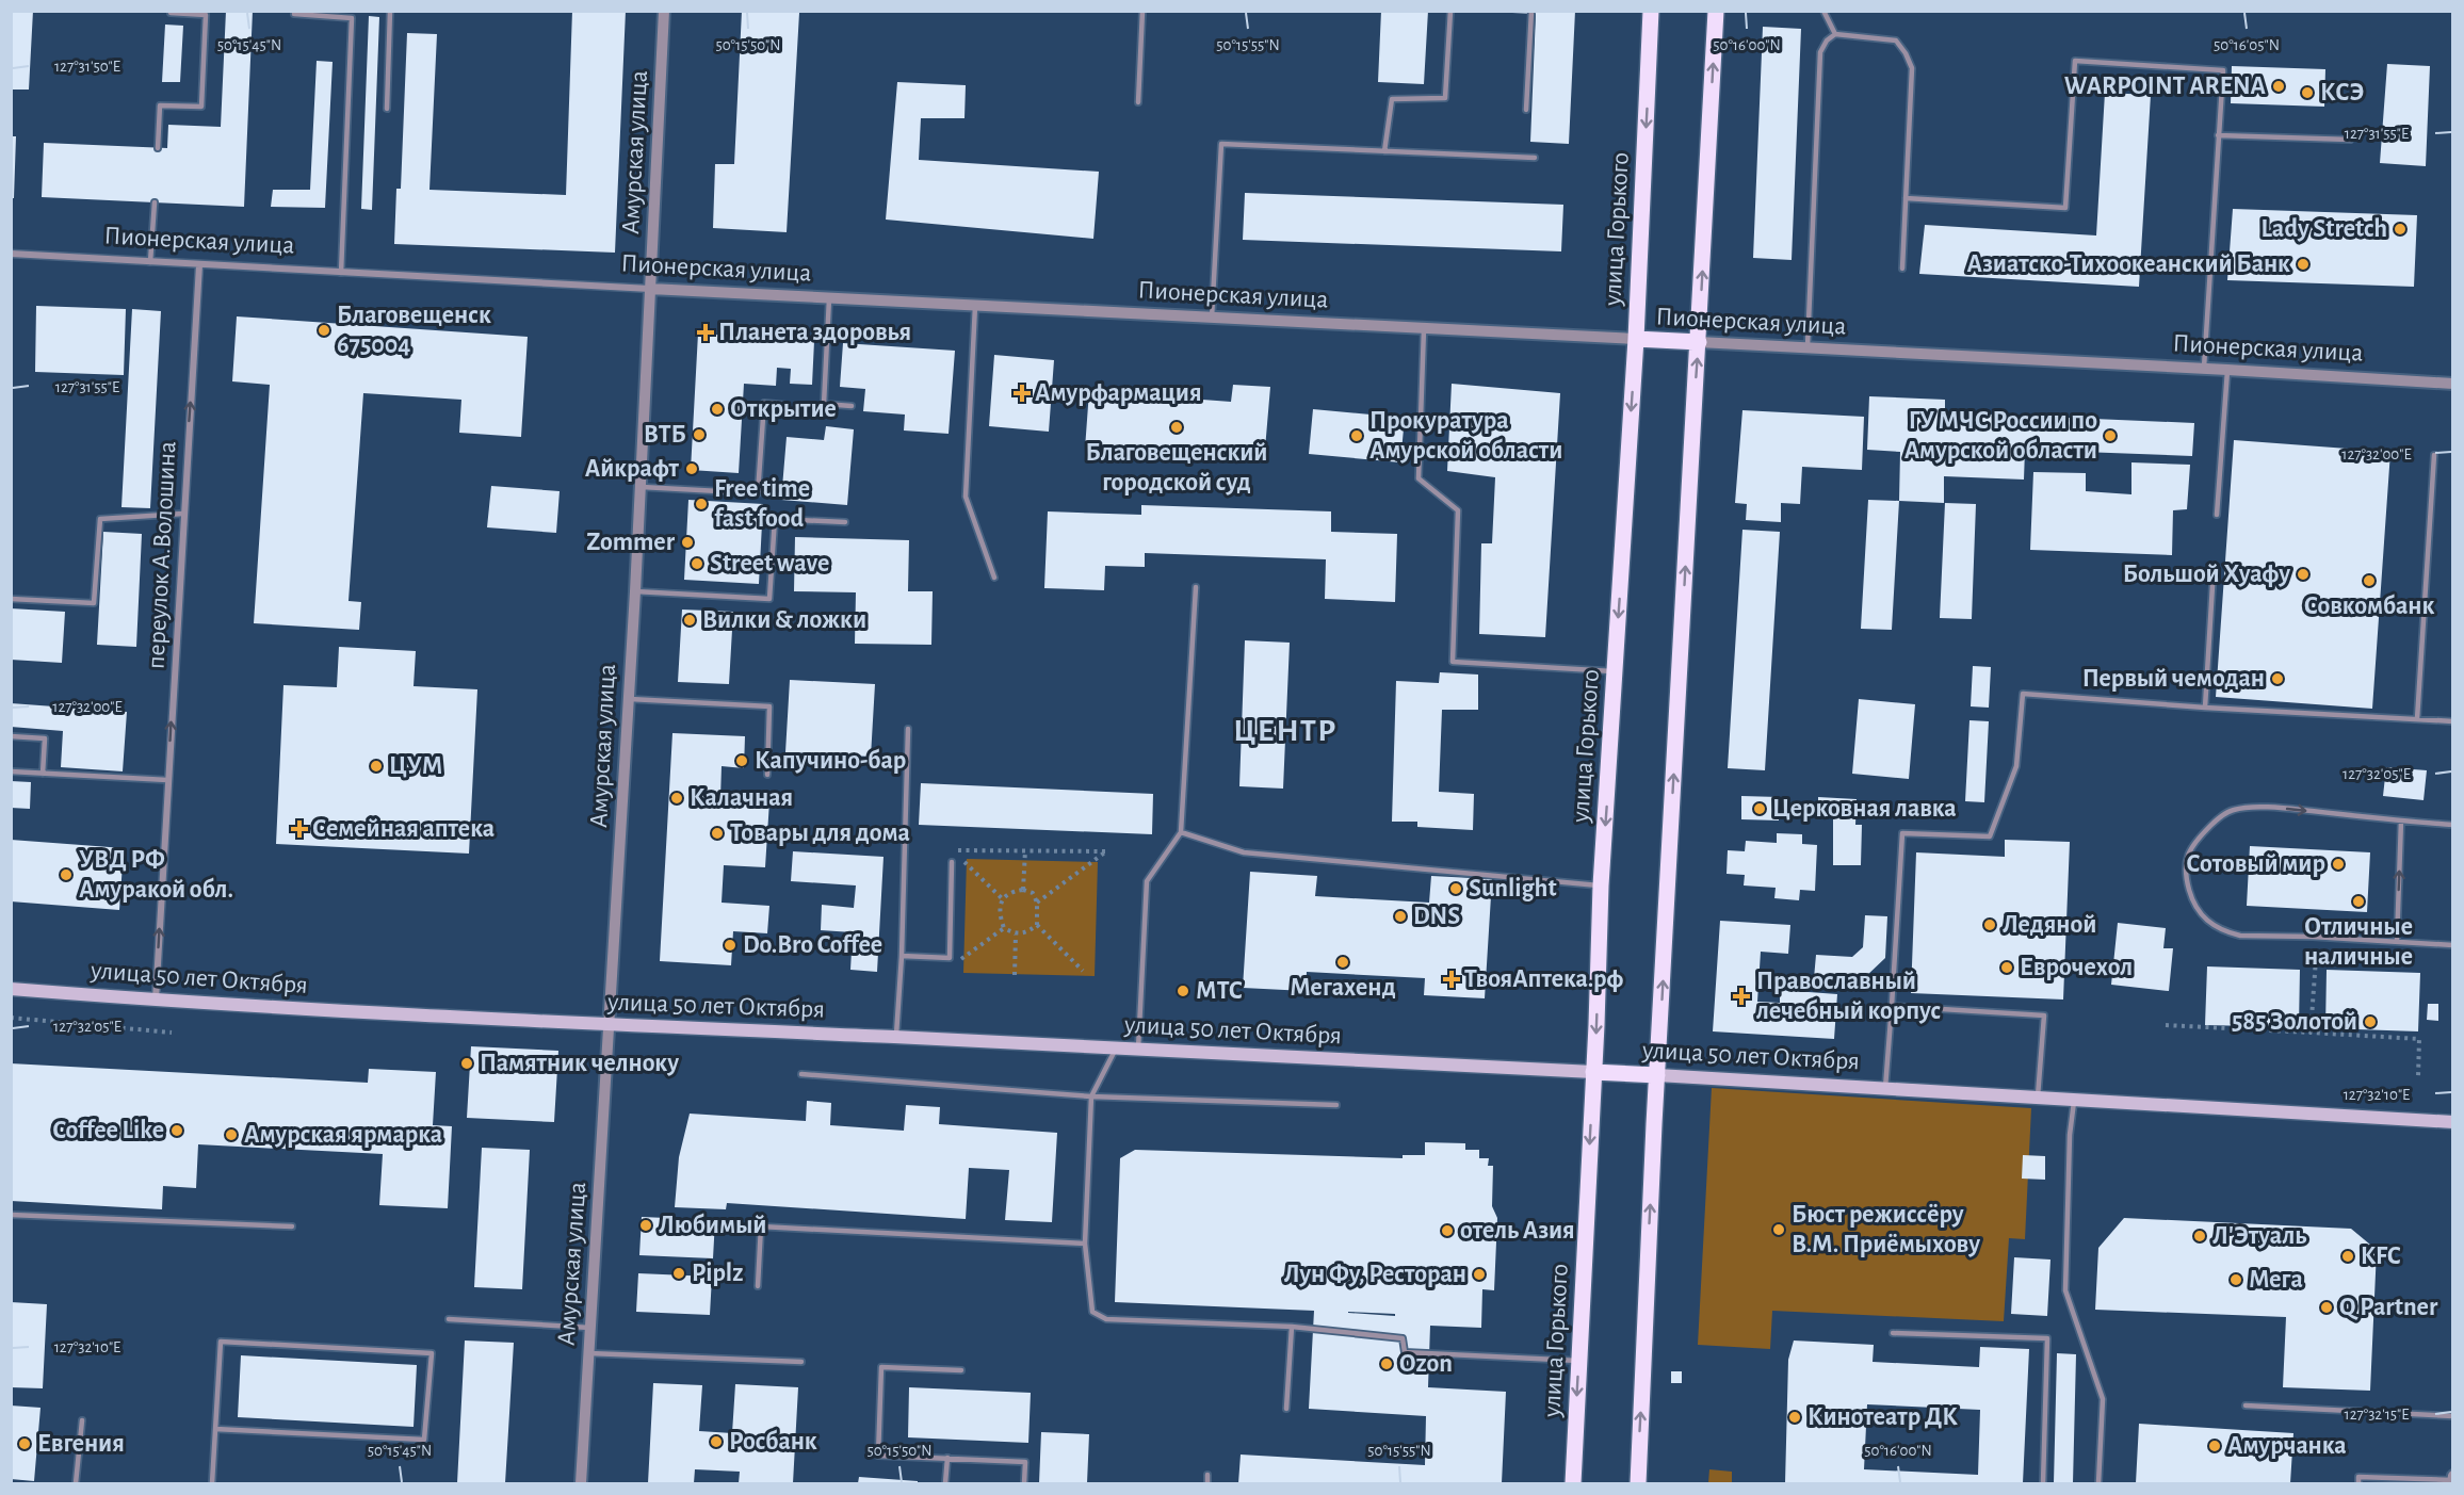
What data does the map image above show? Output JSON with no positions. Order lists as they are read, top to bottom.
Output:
{
  "streets": {
    "main road": ["улица Горького", "Пионерская улица", "улица 50 лет Октября"],
    "street": ["Амурская улица", "переулок А.Волошина"]
  },
  "crossings": [
    ["Амурская улица", "Пионерская улица"],
    ["Амурская улица", "улица 50 лет Октября"],
    ["улица Горького", "Пионерская улица"],
    ["улица Горького", "улица 50 лет Октября"],
    ["Пионерская улица", "переулок А.Волошина"],
    ["переулок А.Волошина", "улица 50 лет Октября"]
  ],
  "one_way": ["переулок А.Волошина"],
  "districts": ["ЦЕНТР"],
  "places": {
    "other": [
      "WARPOINT ARENA",
      "КСЭ",
      "Lady Stretch",
      "Азиатско-Тихоокеанский Банк",
      "Благовещенск 675004",
      "Открытие",
      "Благовещенский городской суд",
      "ВТБ",
      "Прокуратура Амурской области",
      "ГУ МЧС России по Амурской области",
      "Айкрафт",
      "Free time fast food",
      "Zommer",
      "Street wave",
      "Большой Хуафу",
      "Совкомбанк",
      "Вилки & ложки",
      "Первый чемодан",
      "Капучино-бар",
      "ЦУМ",
      "Калачная",
      "Церковная лавка",
      "Товары для дома",
      "Сотовый мир",
      "УВД РФ Амуракой обл.",
      "Sunlight",
      "Отличные наличные",
      "DNS",
      "Ледяной",
      "Do.Bro Coffee",
      "Мегахенд",
      "Еврочехол",
      "МТС",
      "585 Золотой",
      "Памятник челноку",
      "Coffee Like",
      "Амурская ярмарка",
      "Любимый",
      "Бюст режиссёру В.М. Приёмыхову",
      "отель Азия",
      "Л'Этуаль",
      "KFC",
      "Piplz",
      "Лун Фу, Ресторан",
      "Мега",
      "Q Partner",
      "Ozon",
      "Кинотеатр ДК",
      "Росбанк",
      "Евгения",
      "Амурчанка"
    ],
    "health": [
      "Планета здоровья",
      "Амурфармация",
      "Семейная аптека",
      "ТвояАптека.рф",
      "Православный лечебный корпус"
    ]
  },
  "coordinates": [
    "50°15'45\"N",
    "50°15'50\"N",
    "50°15'55\"N",
    "50°16'00\"N",
    "50°16'05\"N",
    "127°31'50\"E",
    "127°31'55\"E",
    "127°32'00\"E",
    "127°32'05\"E",
    "127°32'10\"E",
    "127°32'15\"E"
  ]
}
